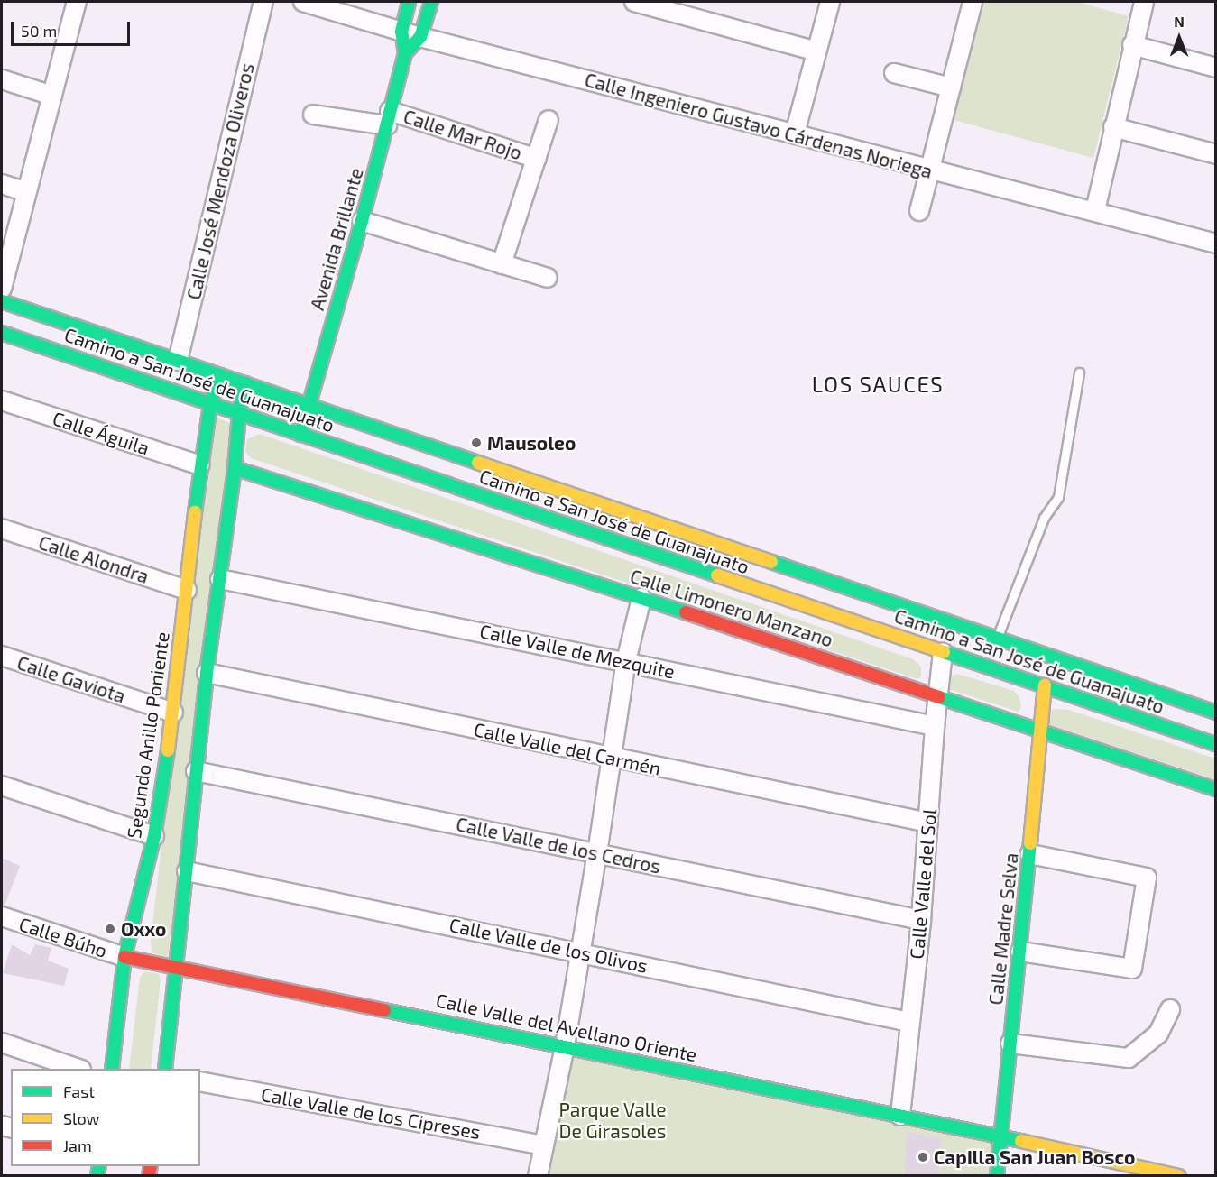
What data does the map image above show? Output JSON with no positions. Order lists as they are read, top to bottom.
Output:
{
  "streets": {
    "main road": [
      "Avenida Brillante",
      "Camino a San José de Guanajuato",
      "Calle Limonero Manzano",
      "Segundo Anillo Poniente",
      "Calle Madre Selva",
      "Calle Valle del Avellano Oriente"
    ],
    "street": [
      "Calle Ingeniero Gustavo Cárdenas Noriega",
      "Calle Mar Rojo",
      "Calle José Mendoza Oliveros",
      "Calle Águila",
      "Calle Alondra",
      "Calle Valle de Mezquite",
      "Calle Gaviota",
      "Calle Valle del Carmén",
      "Calle Valle de los Cedros",
      "Calle Valle del Sol",
      "Calle Búho",
      "Calle Valle de los Olivos",
      "Calle Valle de los Cipreses"
    ]
  },
  "crossings": [
    ["Calle Ingeniero Gustavo Cárdenas Noriega", "Avenida Brillante"],
    ["Calle Mar Rojo", "Avenida Brillante"],
    ["Calle José Mendoza Oliveros", "Camino a San José de Guanajuato"],
    ["Avenida Brillante", "Camino a San José de Guanajuato"],
    ["Camino a San José de Guanajuato", "Segundo Anillo Poniente"],
    ["Camino a San José de Guanajuato", "Calle Valle del Sol"],
    ["Camino a San José de Guanajuato", "Calle Madre Selva"],
    ["Calle Águila", "Segundo Anillo Poniente"],
    ["Calle Alondra", "Segundo Anillo Poniente"],
    ["Calle Limonero Manzano", "Calle Valle del Sol"],
    ["Calle Limonero Manzano", "Calle Madre Selva"],
    ["Calle Valle de Mezquite", "Calle Valle del Sol"],
    ["Calle Gaviota", "Segundo Anillo Poniente"],
    ["Segundo Anillo Poniente", "Calle Búho"],
    ["Segundo Anillo Poniente", "Calle Valle del Avellano Oriente"],
    ["Calle Valle del Carmén", "Calle Valle del Sol"],
    ["Calle Valle de los Cedros", "Calle Valle del Sol"],
    ["Calle Valle del Sol", "Calle Valle de los Olivos"],
    ["Calle Valle del Sol", "Calle Valle del Avellano Oriente"],
    ["Calle Madre Selva", "Calle Valle del Avellano Oriente"],
    ["Calle Búho", "Calle Valle del Avellano Oriente"]
  ],
  "districts": ["LOS SAUCES"],
  "parks": ["Parque Valle De Girasoles"],
  "places": ["Mausoleo", "Oxxo", "Capilla San Juan Bosco"],
  "legend": ["Fast", "Slow", "Jam"],
  "scale_bar": "50 m",
  "north": "top"
}
